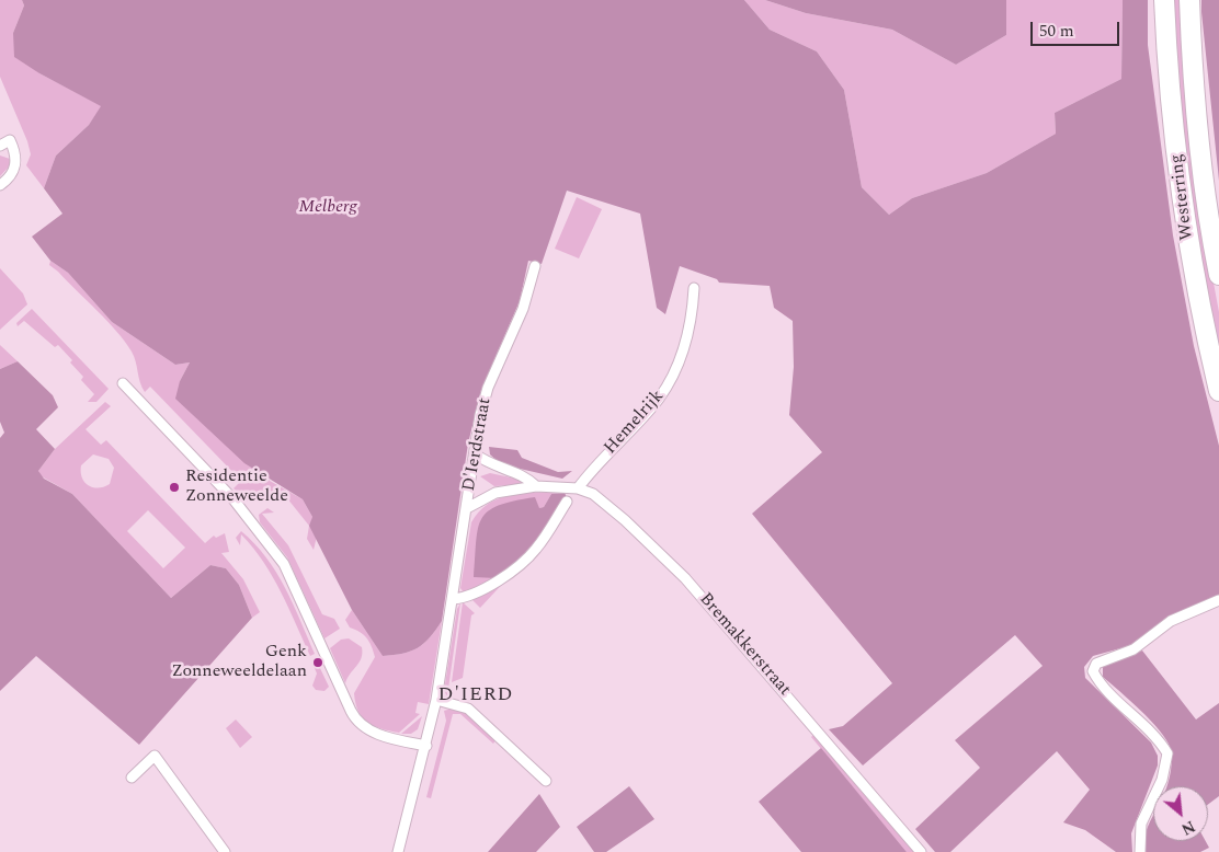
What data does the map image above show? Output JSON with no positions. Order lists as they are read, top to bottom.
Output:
{
  "streets": {
    "highway": ["Westerring"],
    "street": ["Hemelrijk", "D'Ierdstraat", "Bremakkerstraat"]
  },
  "crossings": [
    ["Hemelrijk", "Bremakkerstraat"],
    ["D'Ierdstraat", "Bremakkerstraat"]
  ],
  "districts": ["D'IERD"],
  "parks": ["Melberg"],
  "places": ["Residentie Zonneweelde", "Genk Zonneweeldelaan"],
  "scale_bar": "50 m",
  "north": "bottom right"
}
